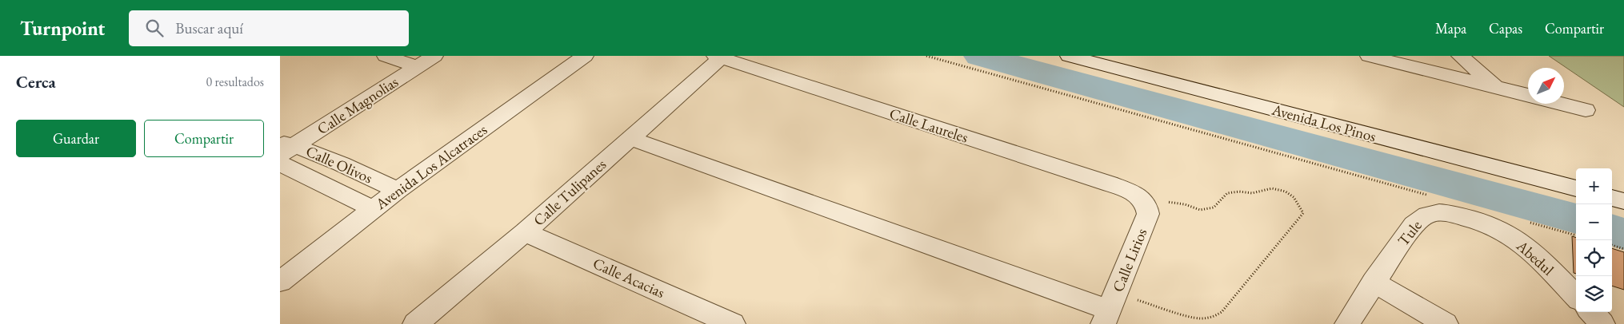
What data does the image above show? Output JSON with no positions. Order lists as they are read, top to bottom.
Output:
{
  "streets": {
    "street": [
      "Calle Magnolias",
      "Avenida Los Pinos",
      "Calle Laureles",
      "Calle Olivos",
      "Avenida Los Alcatraces",
      "Calle Tulipanes",
      "Tule",
      "Abedul",
      "Calle Lirios",
      "Calle Acacias"
    ]
  },
  "crossings": [
    ["Calle Magnolias", "Calle Olivos"],
    ["Calle Laureles", "Calle Tulipanes"],
    ["Calle Laureles", "Calle Lirios"],
    ["Calle Olivos", "Avenida Los Alcatraces"],
    ["Calle Tulipanes", "Calle Acacias"],
    ["Tule", "Abedul"]
  ],
  "north": "top right",
  "page": {
    "header": "Turnpoint",
    "search": "Buscar aquí",
    "nav": ["Mapa", "Capas", "Compartir"],
    "heading": ["Cerca", "0 resultados"],
    "buttons": ["Guardar", "Compartir"],
    "map_buttons": ["+", "−"]
  }
}
